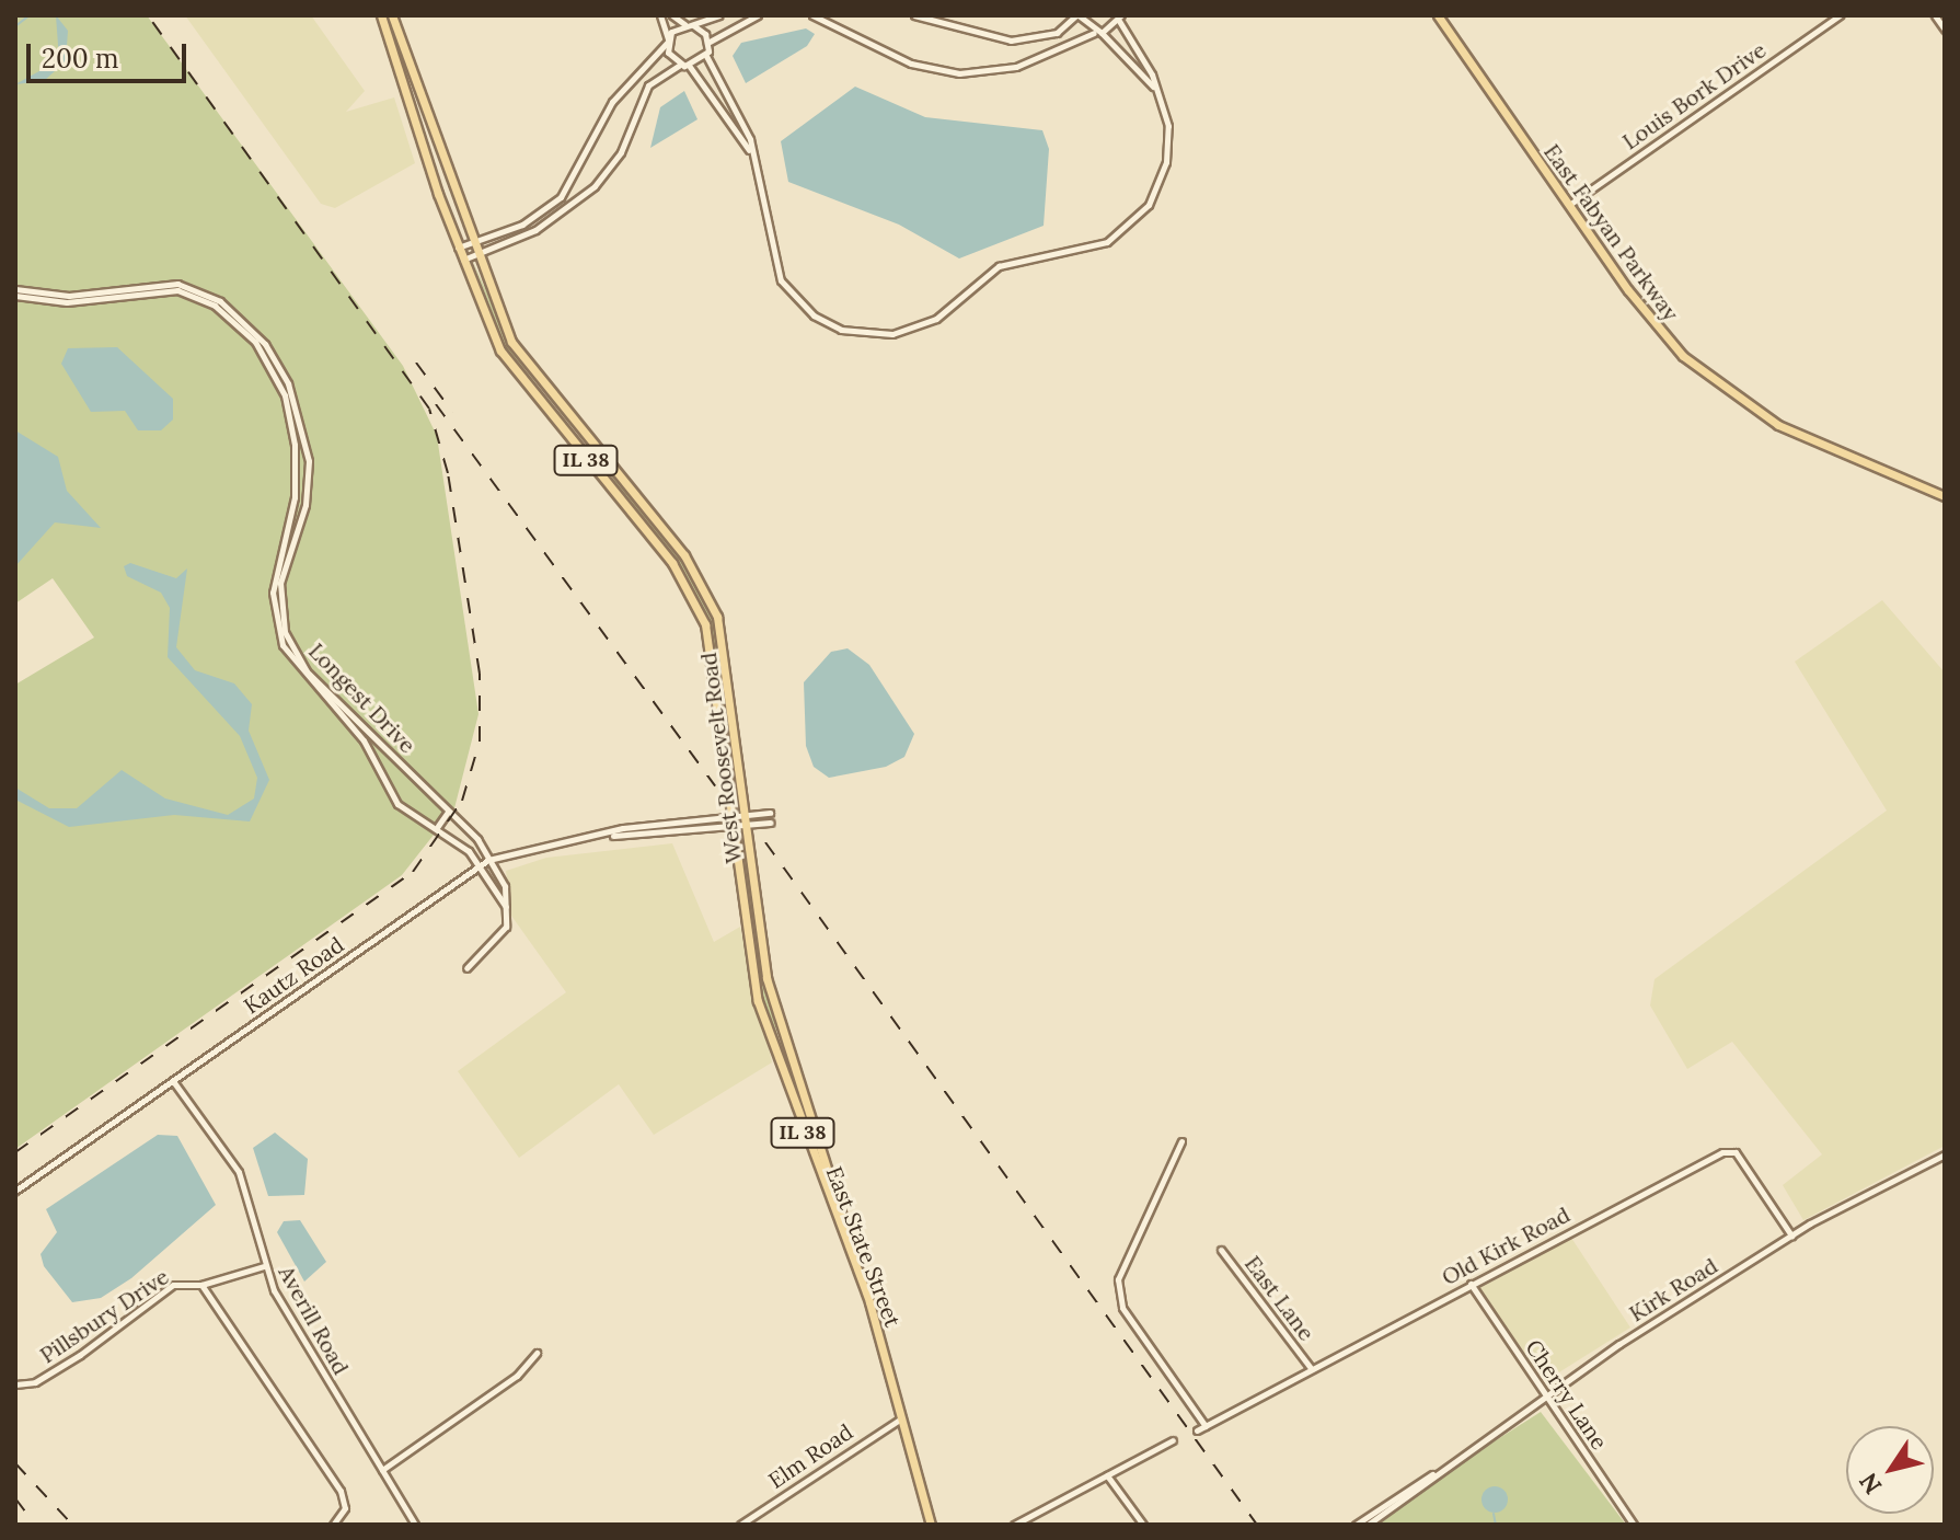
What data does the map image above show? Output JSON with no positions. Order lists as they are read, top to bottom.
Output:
{
  "streets": {
    "main road": [
      "East Fabyan Parkway",
      "IL 38",
      "West Roosevelt Road",
      "East State Street"
    ],
    "street": [
      "Louis Bork Drive",
      "Longest Drive",
      "Kautz Road",
      "Old Kirk Road",
      "Kirk Road",
      "East Lane",
      "Pillsbury Drive",
      "Averill Road",
      "Cherry Lane",
      "Elm Road"
    ]
  },
  "crossings": [
    ["Louis Bork Drive", "East Fabyan Parkway"],
    ["Longest Drive", "Kautz Road"],
    ["West Roosevelt Road", "Kautz Road"],
    ["West Roosevelt Road", "East State Street"],
    ["Kautz Road", "East State Street"],
    ["Kautz Road", "Averill Road"],
    ["Old Kirk Road", "Kirk Road"],
    ["Old Kirk Road", "East Lane"],
    ["Old Kirk Road", "Cherry Lane"],
    ["East State Street", "Elm Road"],
    ["Kirk Road", "Cherry Lane"],
    ["Pillsbury Drive", "Averill Road"]
  ],
  "scale_bar": "200 m",
  "north": "bottom left"
}
